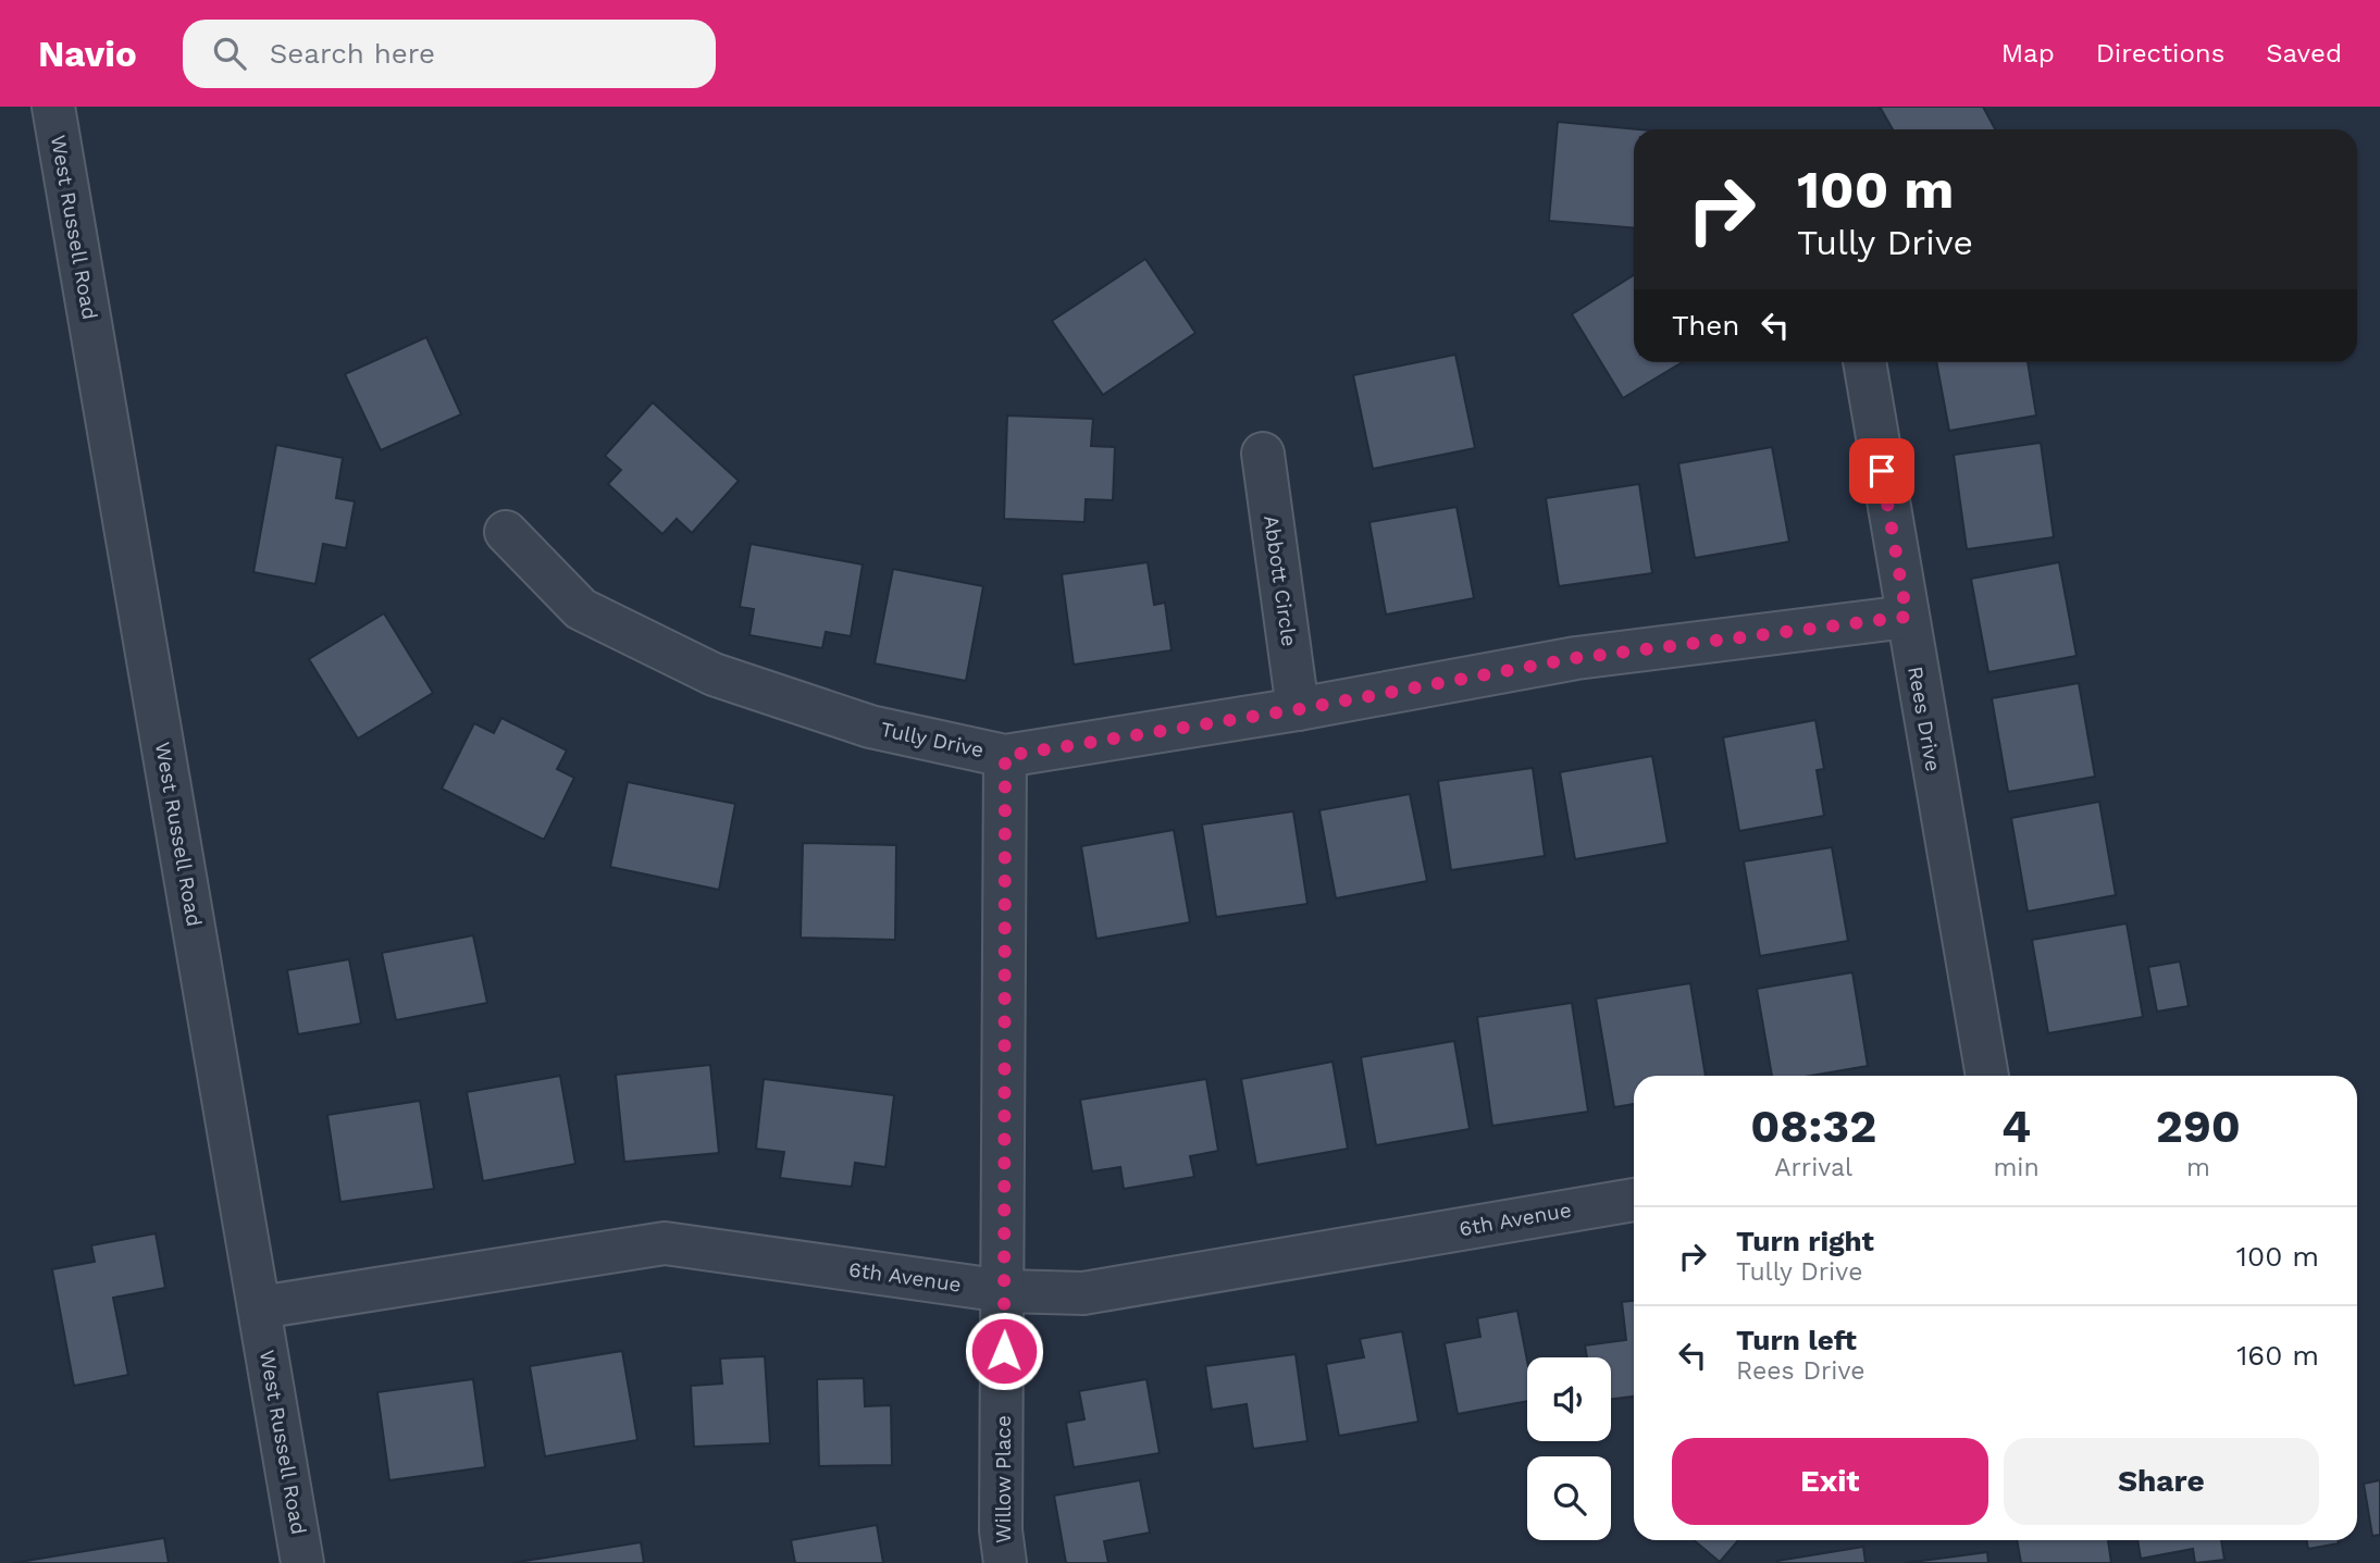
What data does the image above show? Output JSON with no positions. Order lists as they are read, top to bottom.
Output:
{
  "streets": {
    "street": [
      "West Russell Road",
      "Abbott Circle",
      "Rees Drive",
      "Tully Drive",
      "6th Avenue",
      "Willow Place"
    ]
  },
  "crossings": [
    ["West Russell Road", "6th Avenue"],
    ["Abbott Circle", "Tully Drive"],
    ["Rees Drive", "Tully Drive"],
    ["Tully Drive", "Willow Place"],
    ["6th Avenue", "Willow Place"]
  ],
  "page": {
    "header": "Navio",
    "search": "Search here",
    "nav": ["Map", "Directions", "Saved"],
    "turn": ["100 m", "Tully Drive"],
    "then": "Then",
    "eta": [
      "08:32",
      "Arrival",
      "4",
      "min",
      "290",
      "m"
    ],
    "list": [
      {
        "name": "Turn right",
        "note": "Tully Drive",
        "value": "100 m"
      },
      {
        "name": "Turn left",
        "note": "Rees Drive",
        "value": "160 m"
      }
    ],
    "buttons": ["Exit", "Share"]
  }
}
